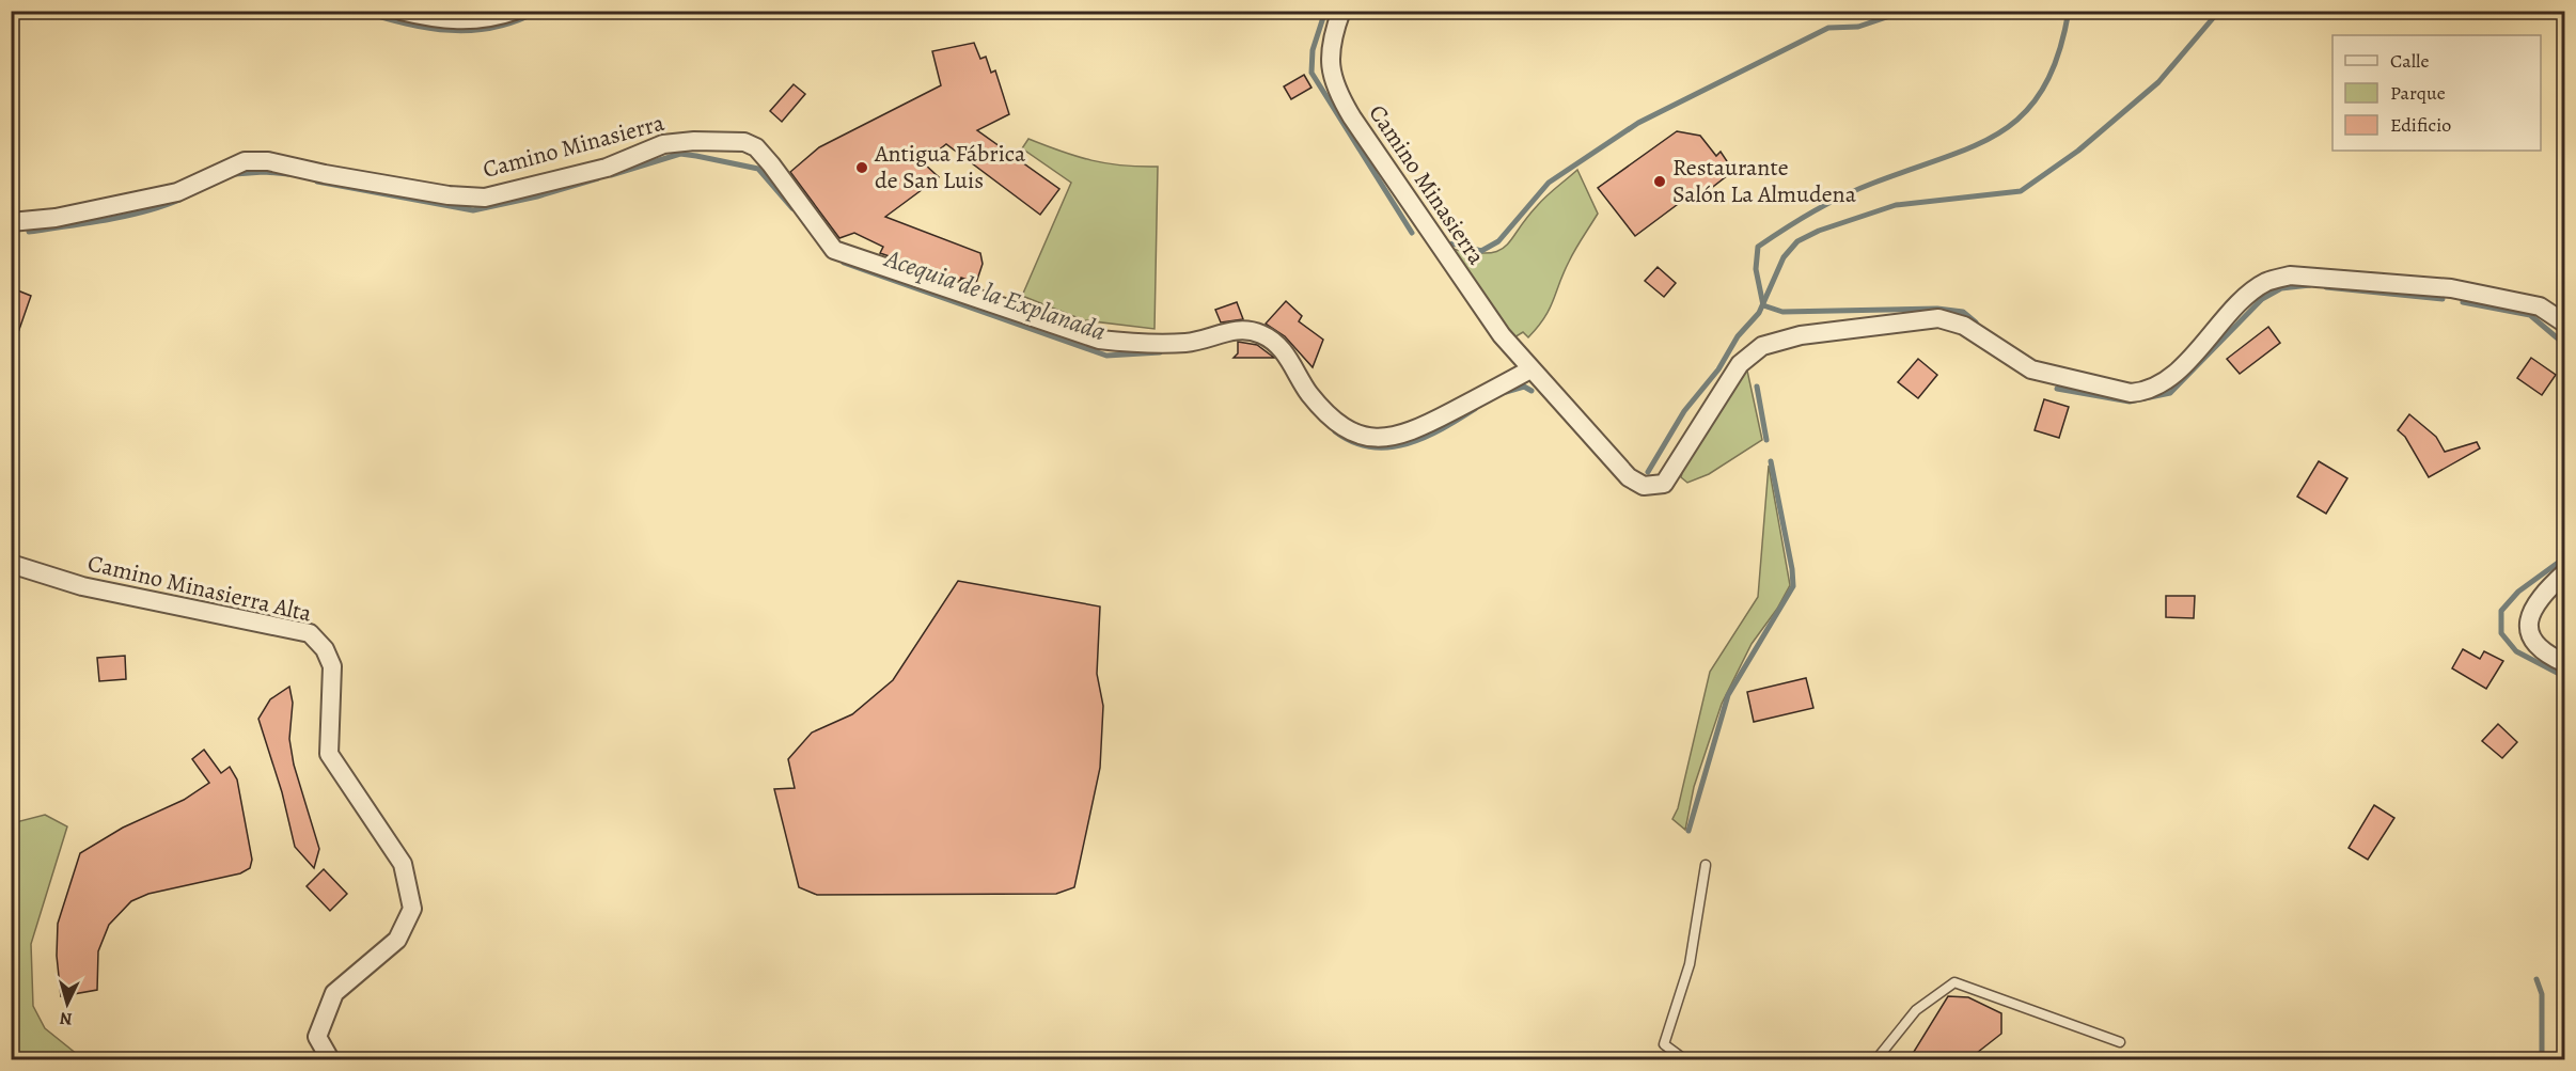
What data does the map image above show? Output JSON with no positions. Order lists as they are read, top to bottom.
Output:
{
  "streets": {
    "street": ["Camino Minasierra", "Camino Minasierra Alta"]
  },
  "water": ["Acequia de la Explanada"],
  "places": ["Antigua Fábrica de San Luis", "Restaurante Salón La Almudena"],
  "legend": ["Calle", "Parque", "Edificio"],
  "north": "bottom"
}
